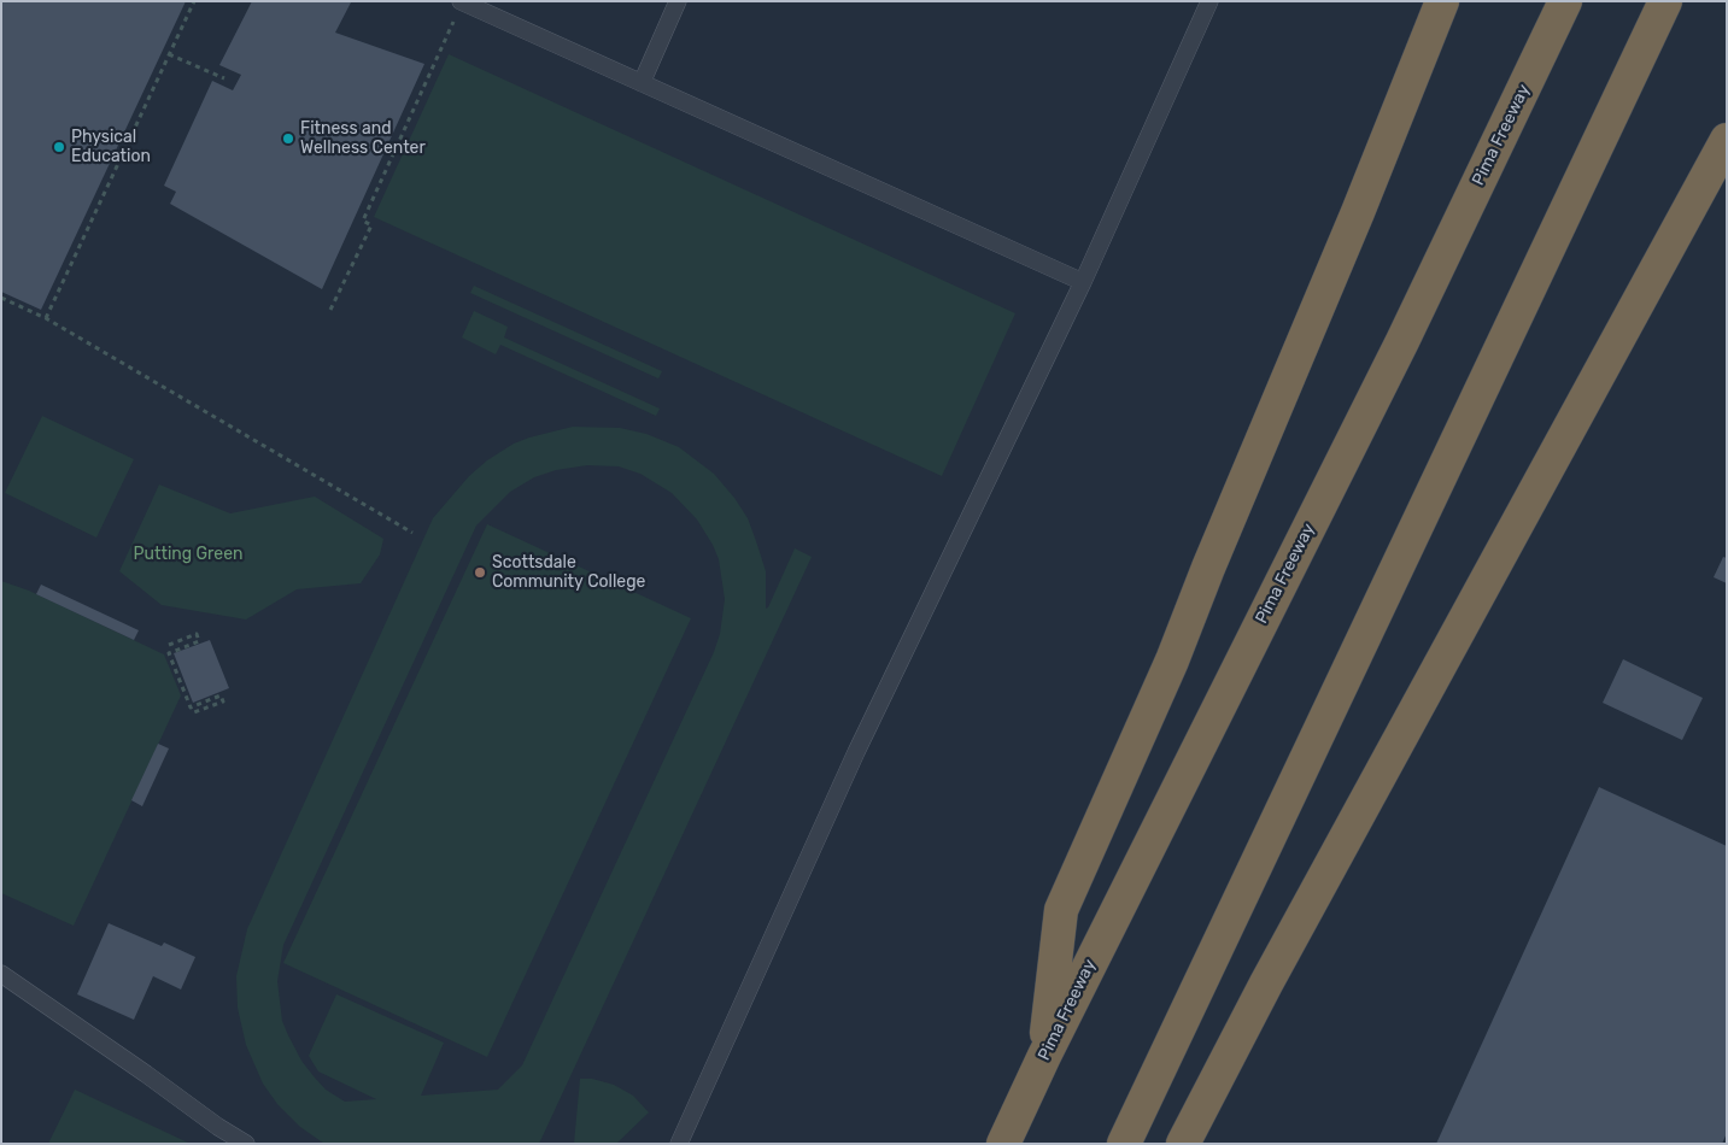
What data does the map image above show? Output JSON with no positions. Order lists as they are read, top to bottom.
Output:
{
  "streets": {
    "highway": ["Pima Freeway"]
  },
  "parks": ["Putting Green"],
  "places": ["Fitness and Wellness Center", "Physical Education", "Scottsdale Community College"]
}
